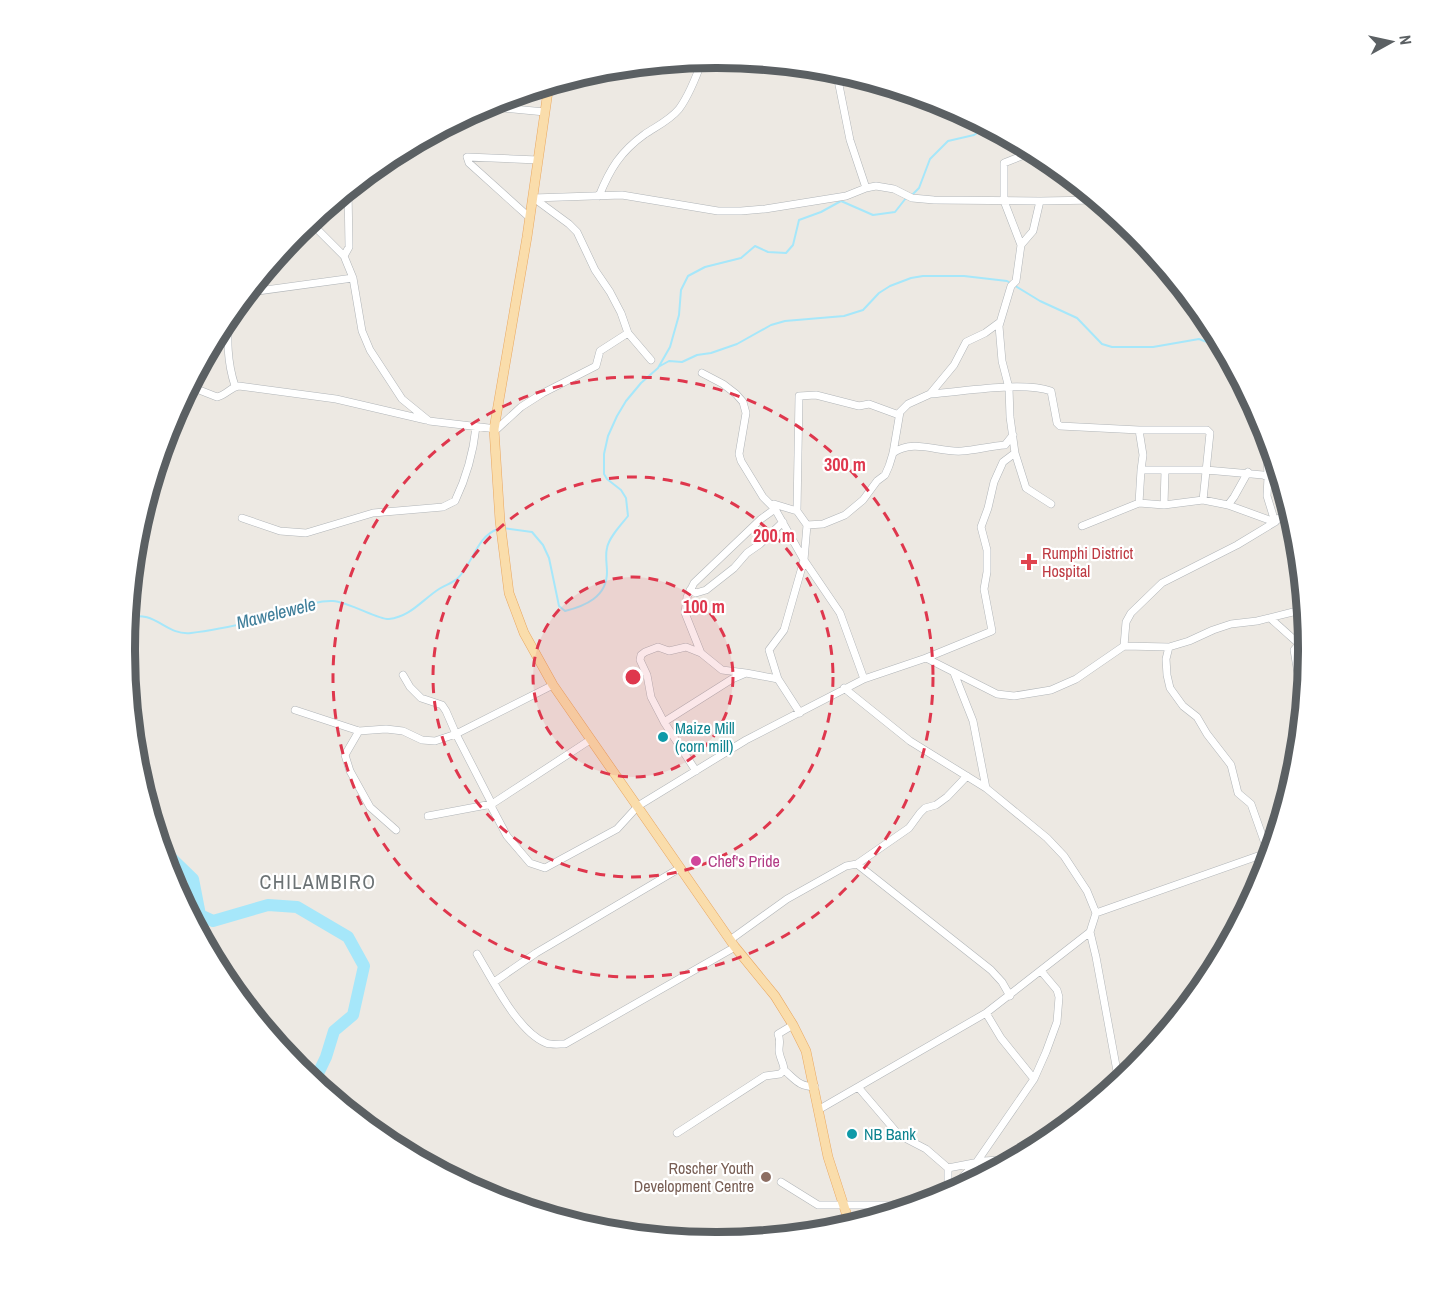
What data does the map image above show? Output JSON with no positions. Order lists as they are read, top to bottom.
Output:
{
  "districts": ["CHILAMBIRO"],
  "water": ["Mawelewele"],
  "places": {
    "health": ["Rumphi District Hospital"],
    "other": [
      "Maize Mill (corn mill)",
      "Chef's Pride",
      "NB Bank",
      "Roscher Youth Development Centre"
    ]
  },
  "north": "right",
  "rings": ["300 m", "200 m", "100 m"]
}
